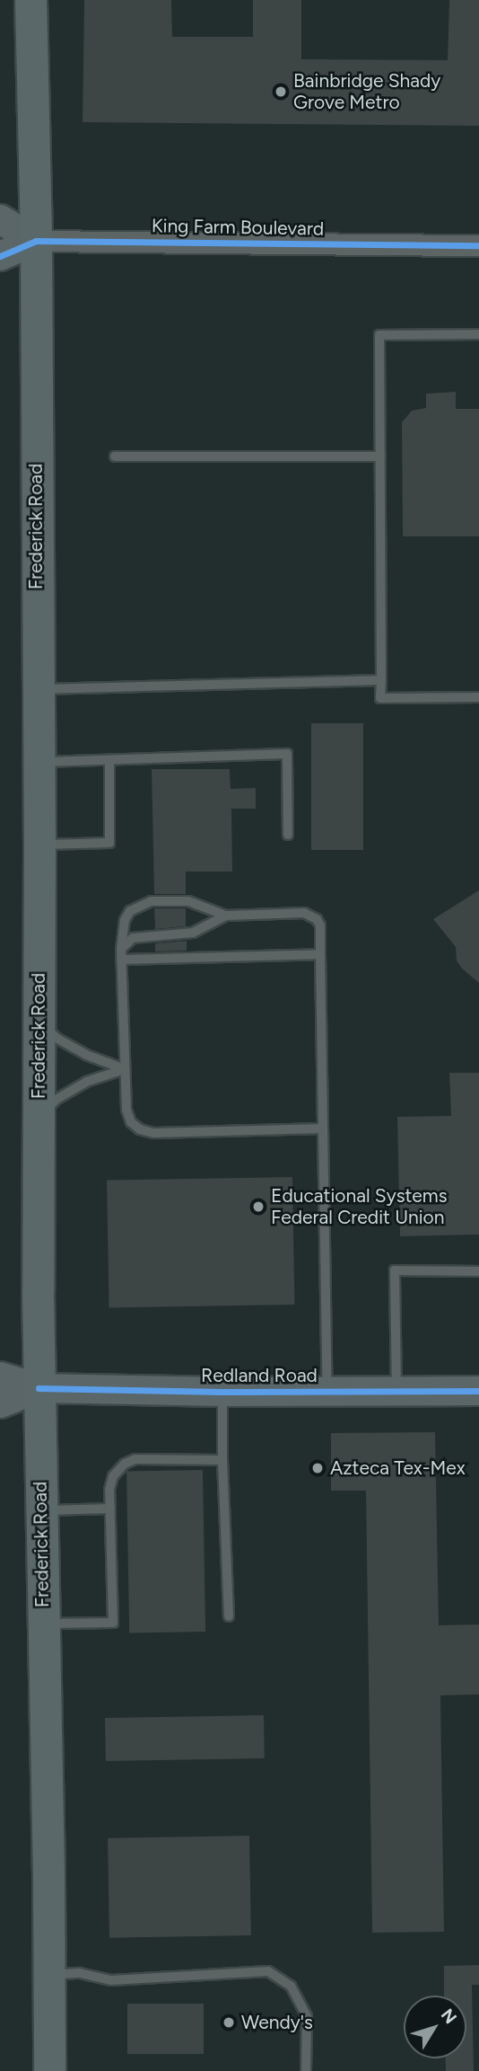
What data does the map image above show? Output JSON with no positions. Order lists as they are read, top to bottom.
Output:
{
  "streets": {
    "main road": ["King Farm Boulevard", "Frederick Road", "Redland Road"]
  },
  "crossings": [
    ["King Farm Boulevard", "Frederick Road"],
    ["Frederick Road", "Redland Road"]
  ],
  "places": [
    "Bainbridge Shady Grove Metro",
    "Educational Systems Federal Credit Union",
    "Azteca Tex-Mex",
    "Wendy's"
  ],
  "north": "top right"
}
